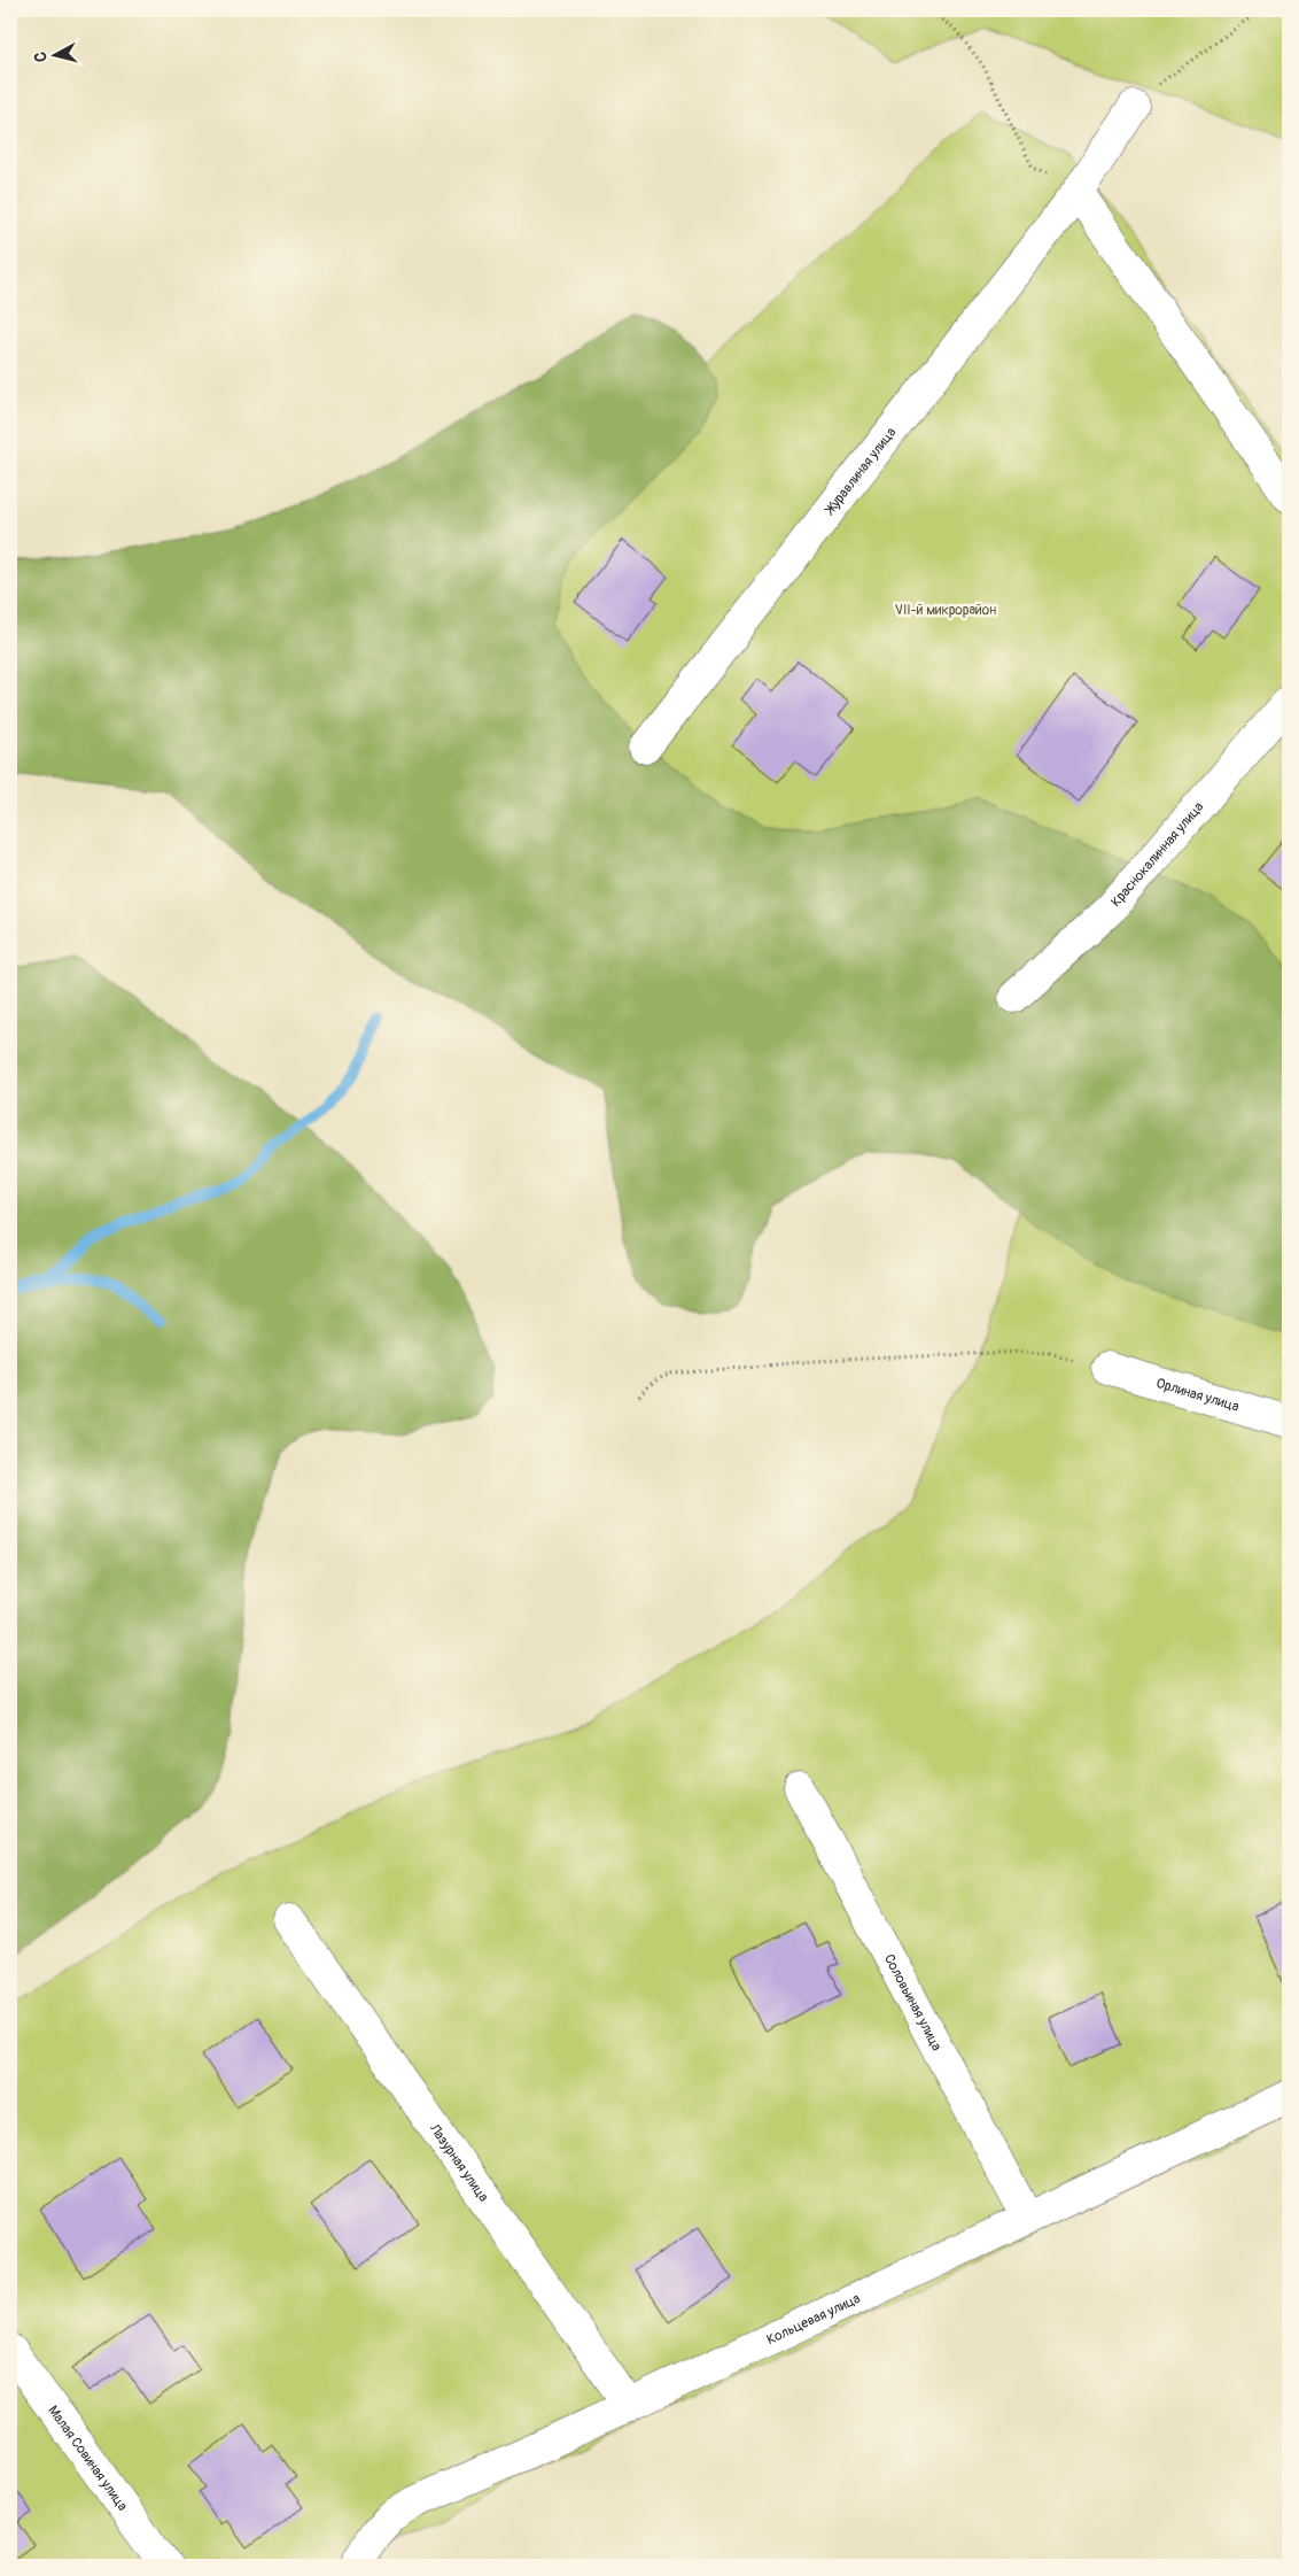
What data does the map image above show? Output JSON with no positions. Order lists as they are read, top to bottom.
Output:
{
  "streets": {
    "street": [
      "Журавлиная улица",
      "Краснокалинная улица",
      "Орлиная улица",
      "Соловьиная улица",
      "Лазурная улица",
      "Кольцевая улица",
      "Малая Совиная улица"
    ]
  },
  "crossings": [
    ["Соловьиная улица", "Кольцевая улица"],
    ["Лазурная улица", "Кольцевая улица"]
  ],
  "parks": ["VII-й микрорайон"],
  "north": "left"
}
